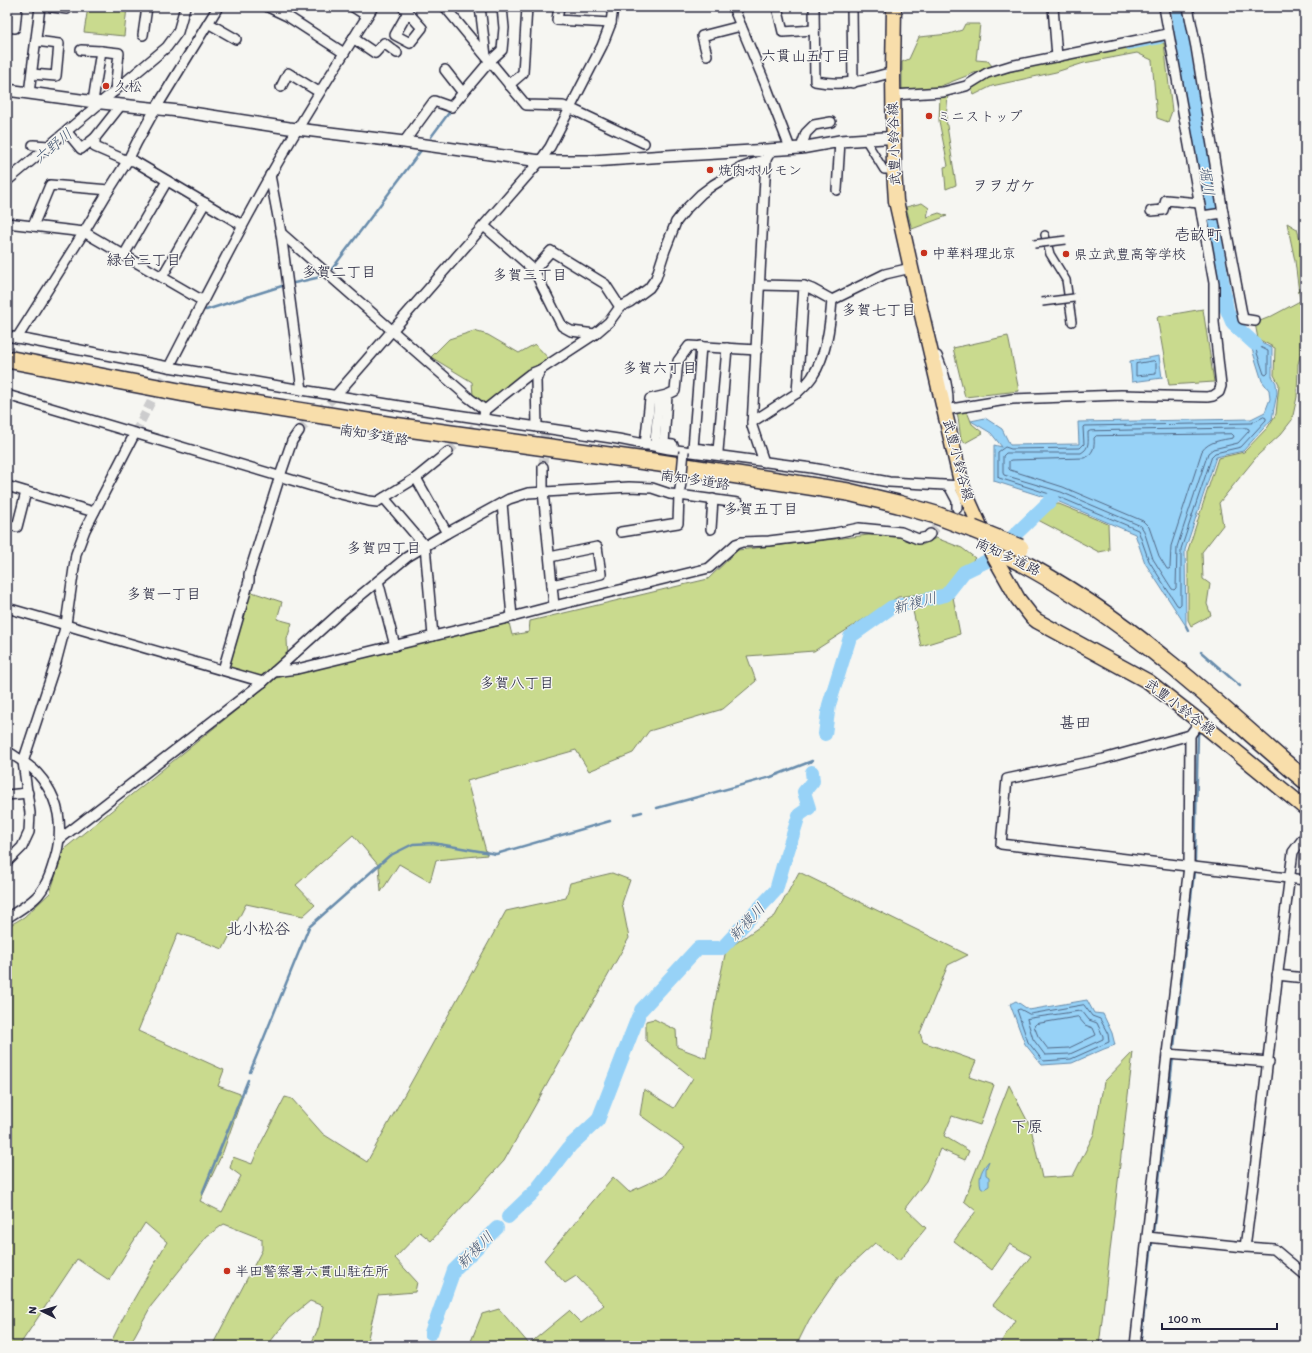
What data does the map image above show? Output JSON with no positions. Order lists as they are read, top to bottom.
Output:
{
  "streets": {
    "highway": ["南知多道路"],
    "main road": ["武豊小鈴谷線"]
  },
  "crossings": [
    ["武豊小鈴谷線", "南知多道路"]
  ],
  "districts": [
    "六貫山五丁目",
    "ヲヲガケ",
    "壱畝町",
    "緑台三丁目",
    "多賀二丁目",
    "多賀三丁目",
    "多賀七丁目",
    "多賀六丁目",
    "多賀五丁目",
    "多賀四丁目",
    "多賀一丁目",
    "多賀八丁目",
    "甚田",
    "北小松谷",
    "下原"
  ],
  "water": ["六野川", "堀川", "新複川"],
  "places": [
    "久松",
    "ミニストップ",
    "焼肉ホルモン",
    "中華料理北京",
    "県立武豊高等学校",
    "半田警察署六貫山駐在所"
  ],
  "scale_bar": "100 m",
  "north": "left"
}
